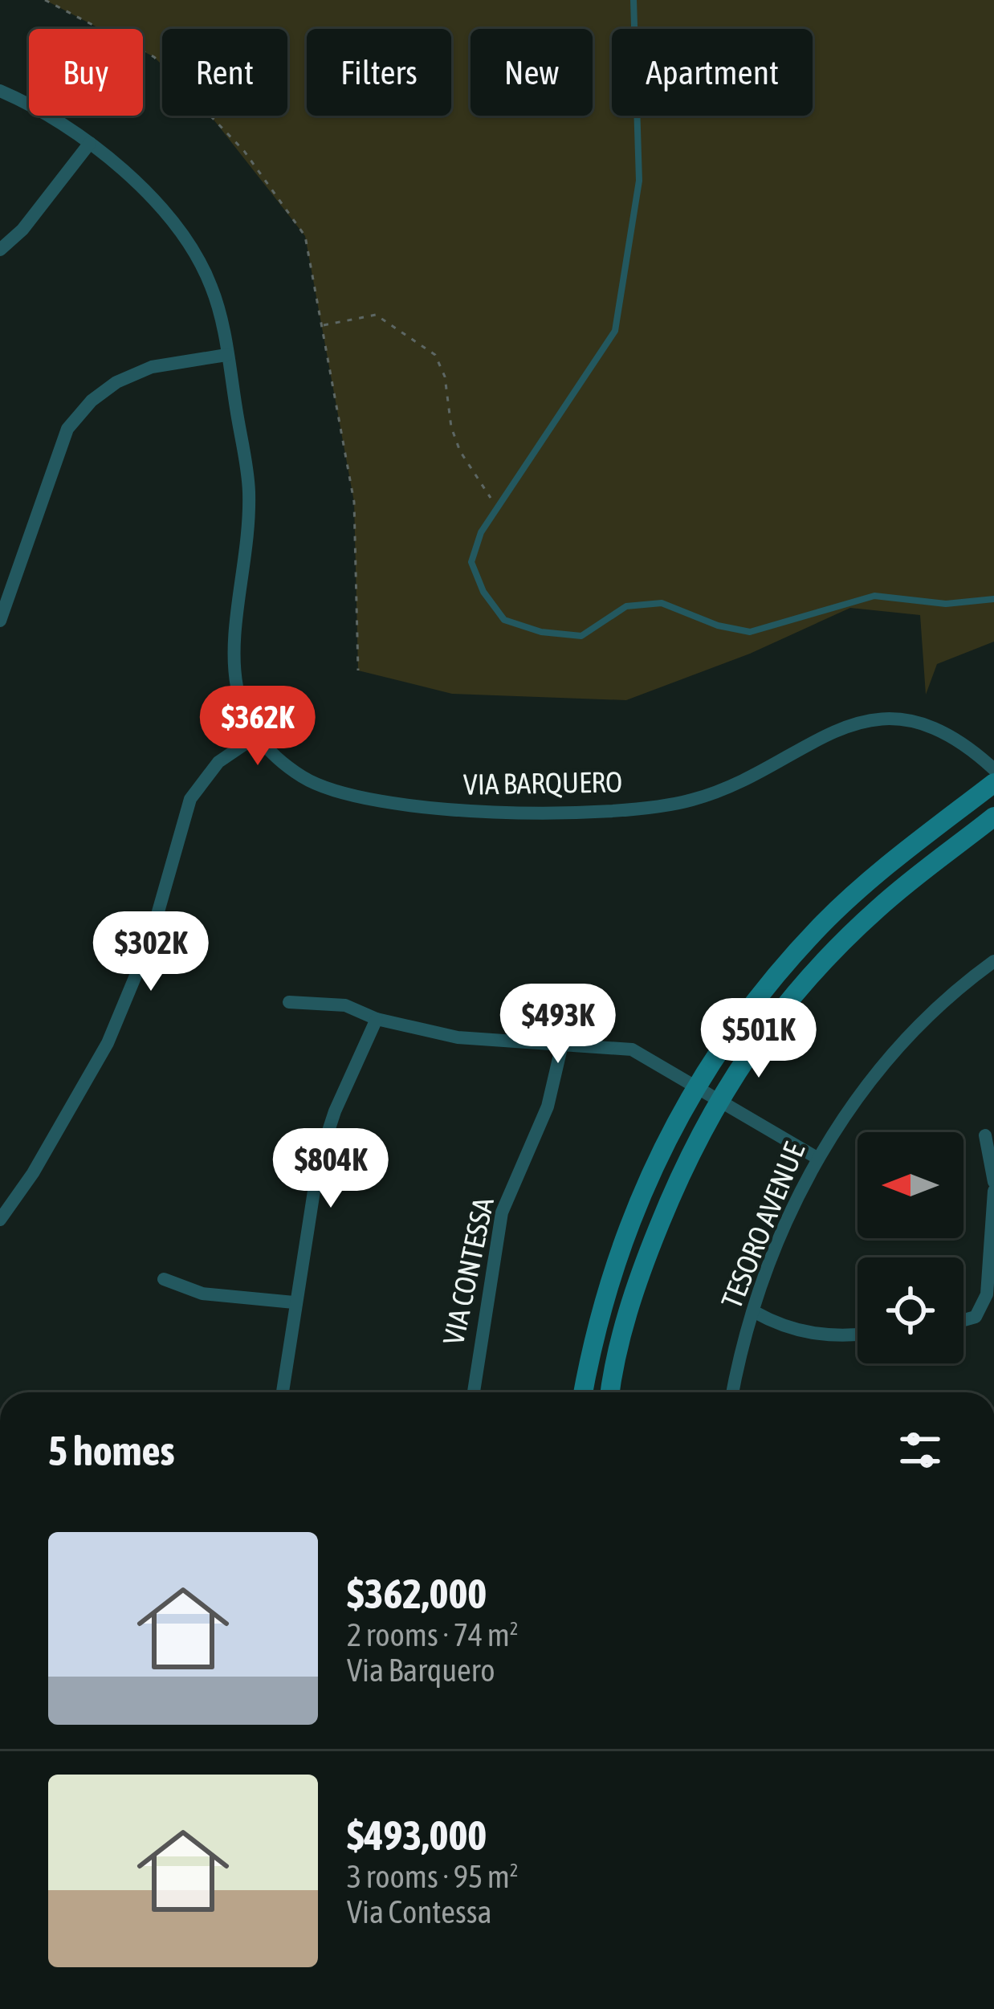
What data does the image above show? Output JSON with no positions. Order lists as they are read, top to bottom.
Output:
{
  "streets": {
    "street": ["VIA BARQUERO", "TESORO AVENUE", "VIA CONTESSA"]
  },
  "north": "left",
  "page": {
    "chip": [
      "Buy",
      "Rent",
      "Filters",
      "New",
      "Apartment"
    ],
    "price": [
      "$362K",
      "$302K",
      "$493K",
      "$501K",
      "$804K"
    ],
    "heading": "5 homes",
    "list": [
      {
        "name": "$362,000",
        "note": "2 rooms · 74 m² · Via Barquero"
      },
      {
        "name": "$493,000",
        "note": "3 rooms · 95 m² · Via Contessa"
      }
    ]
  }
}
